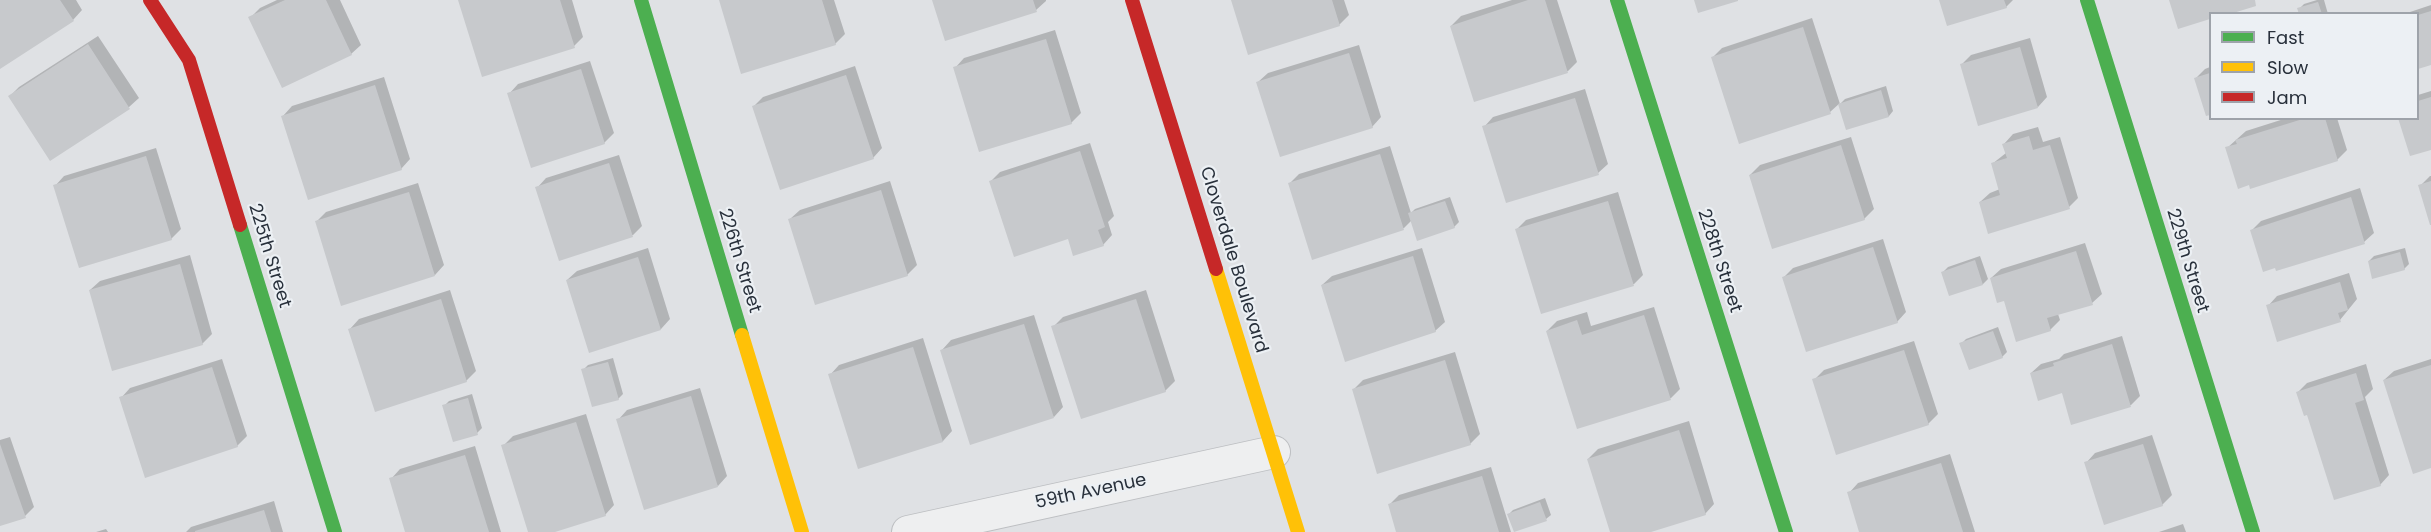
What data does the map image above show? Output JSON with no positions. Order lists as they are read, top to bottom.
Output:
{
  "streets": {
    "street": [
      "225th Street",
      "Cloverdale Boulevard",
      "226th Street",
      "228th Street",
      "229th Street",
      "59th Avenue"
    ]
  },
  "crossings": [
    ["Cloverdale Boulevard", "59th Avenue"]
  ],
  "legend": ["Fast", "Slow", "Jam"]
}
